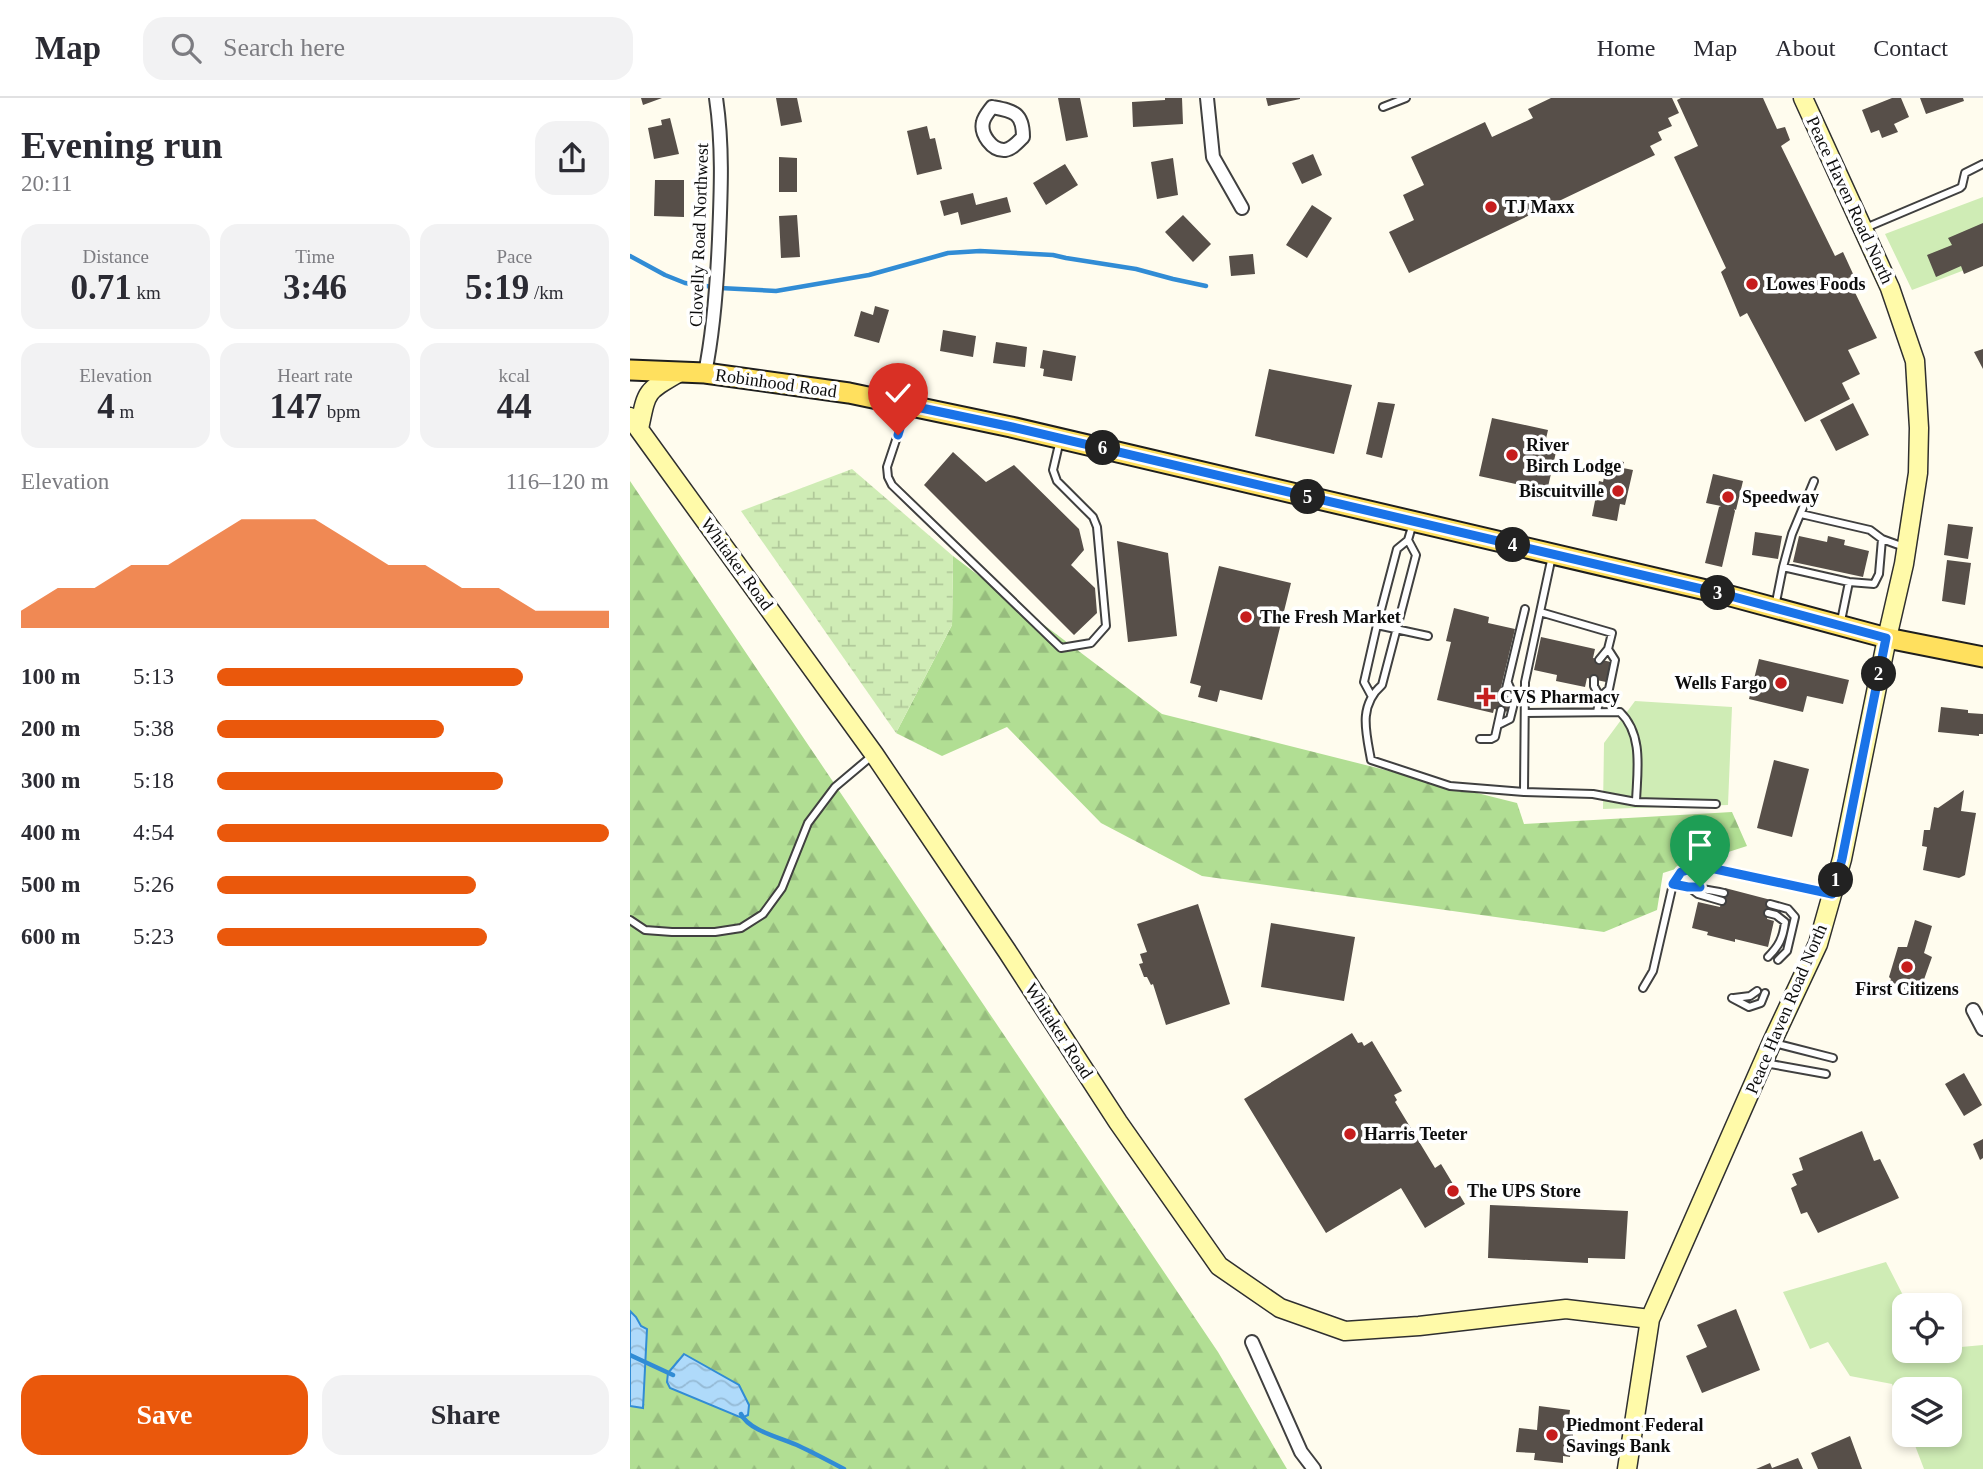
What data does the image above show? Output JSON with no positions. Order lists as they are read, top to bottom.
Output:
{
  "streets": {
    "main road": ["Robinhood Road"],
    "street": ["Peace Haven Road North", "Clovelly Road Northwest", "Whitaker Road"]
  },
  "crossings": [
    ["Peace Haven Road North", "Robinhood Road"],
    ["Peace Haven Road North", "Whitaker Road"],
    ["Clovelly Road Northwest", "Robinhood Road"],
    ["Robinhood Road", "Whitaker Road"]
  ],
  "places": {
    "other": [
      "TJ Maxx",
      "Lowes Foods",
      "River Birch Lodge",
      "Biscuitville",
      "Speedway",
      "The Fresh Market",
      "Wells Fargo",
      "First Citizens",
      "Harris Teeter",
      "The UPS Store",
      "Piedmont Federal Savings Bank"
    ],
    "health": ["CVS Pharmacy"]
  },
  "page": {
    "header": "Map",
    "search": "Search here",
    "nav": [
      "Home",
      "Map",
      "About",
      "Contact"
    ],
    "heading": ["Evening run", "20:11"],
    "stats": [
      ["Distance", "0.71 km"],
      ["Time", "3:46"],
      ["Pace", "5:19 /km"],
      ["Elevation", "4 m"],
      ["Heart rate", "147 bpm"],
      ["kcal", "44"]
    ],
    "pins": [
      "6",
      "5",
      "4",
      "3",
      "2",
      "1"
    ],
    "chart": ["Elevation", "116–120 m"],
    "list": [
      {
        "name": "100 m",
        "note": "5:13"
      },
      {
        "name": "200 m",
        "note": "5:38"
      },
      {
        "name": "300 m",
        "note": "5:18"
      },
      {
        "name": "400 m",
        "note": "4:54"
      },
      {
        "name": "500 m",
        "note": "5:26"
      },
      {
        "name": "600 m",
        "note": "5:23"
      }
    ],
    "buttons": ["Save", "Share"]
  }
}
